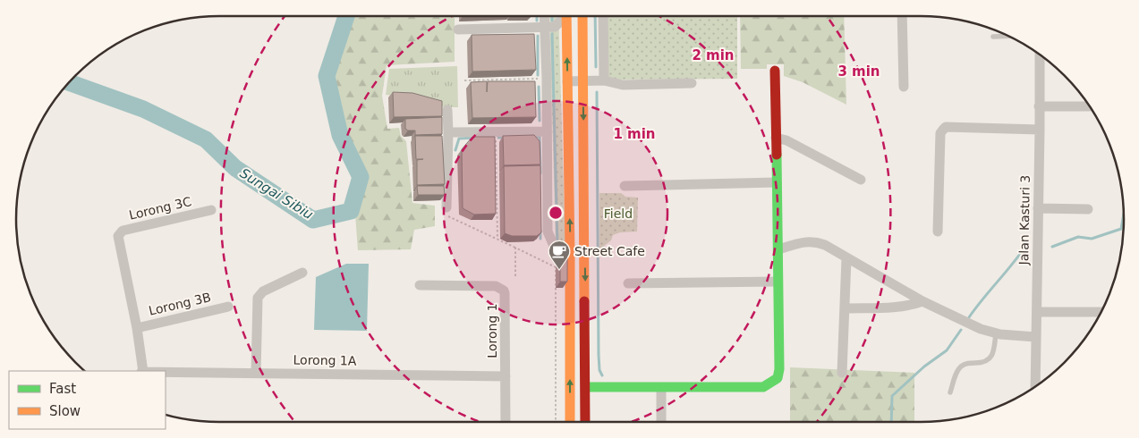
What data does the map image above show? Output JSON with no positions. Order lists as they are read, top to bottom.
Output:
{
  "streets": {
    "street": [
      "Lorong 3C",
      "Jalan Kasturi 3",
      "Lorong 3B",
      "Lorong 1",
      "Lorong 1A"
    ]
  },
  "crossings": [
    ["Lorong 3C", "Lorong 3B"],
    ["Lorong 1", "Lorong 1A"]
  ],
  "water": ["Sungai Sibiu"],
  "parks": ["Field"],
  "places": {
    "cafe": ["Street Cafe"]
  },
  "legend": ["Fast", "Slow"],
  "rings": ["2 min", "3 min", "1 min"]
}
